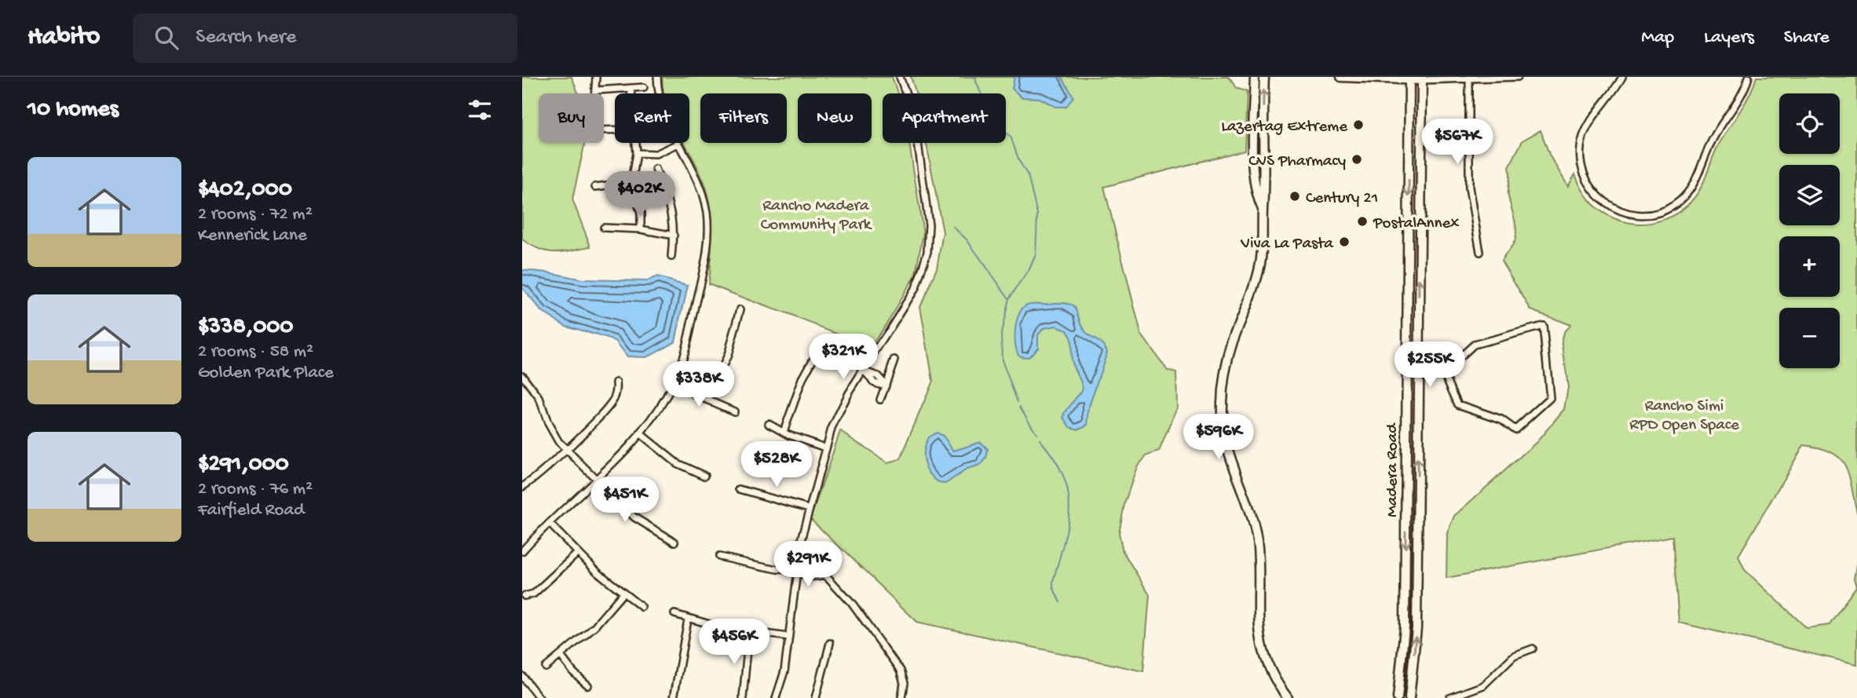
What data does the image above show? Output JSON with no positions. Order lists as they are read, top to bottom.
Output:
{
  "streets": {
    "main road": ["Madera Road"]
  },
  "parks": ["Rancho Madera Community Park", "Rancho Simi RPD Open Space"],
  "places": [
    "Lazertag Extreme",
    "CVS Pharmacy",
    "Century 21",
    "PostalAnnex",
    "Viva La Pasta"
  ],
  "page": {
    "header": "Habito",
    "search": "Search here",
    "nav": ["Map", "Layers", "Share"],
    "heading": "10 homes",
    "map_buttons": ["+", "−"],
    "chip": [
      "Buy",
      "Rent",
      "Filters",
      "New",
      "Apartment"
    ],
    "price": [
      "$567K",
      "$402K",
      "$321K",
      "$255K",
      "$338K",
      "$596K",
      "$528K",
      "$451K",
      "$291K",
      "$456K"
    ],
    "list": [
      {
        "name": "$402,000",
        "note": "2 rooms · 72 m² · Kennerick Lane"
      },
      {
        "name": "$338,000",
        "note": "2 rooms · 58 m² · Golden Park Place"
      },
      {
        "name": "$291,000",
        "note": "2 rooms · 76 m² · Fairfield Road"
      }
    ]
  }
}
